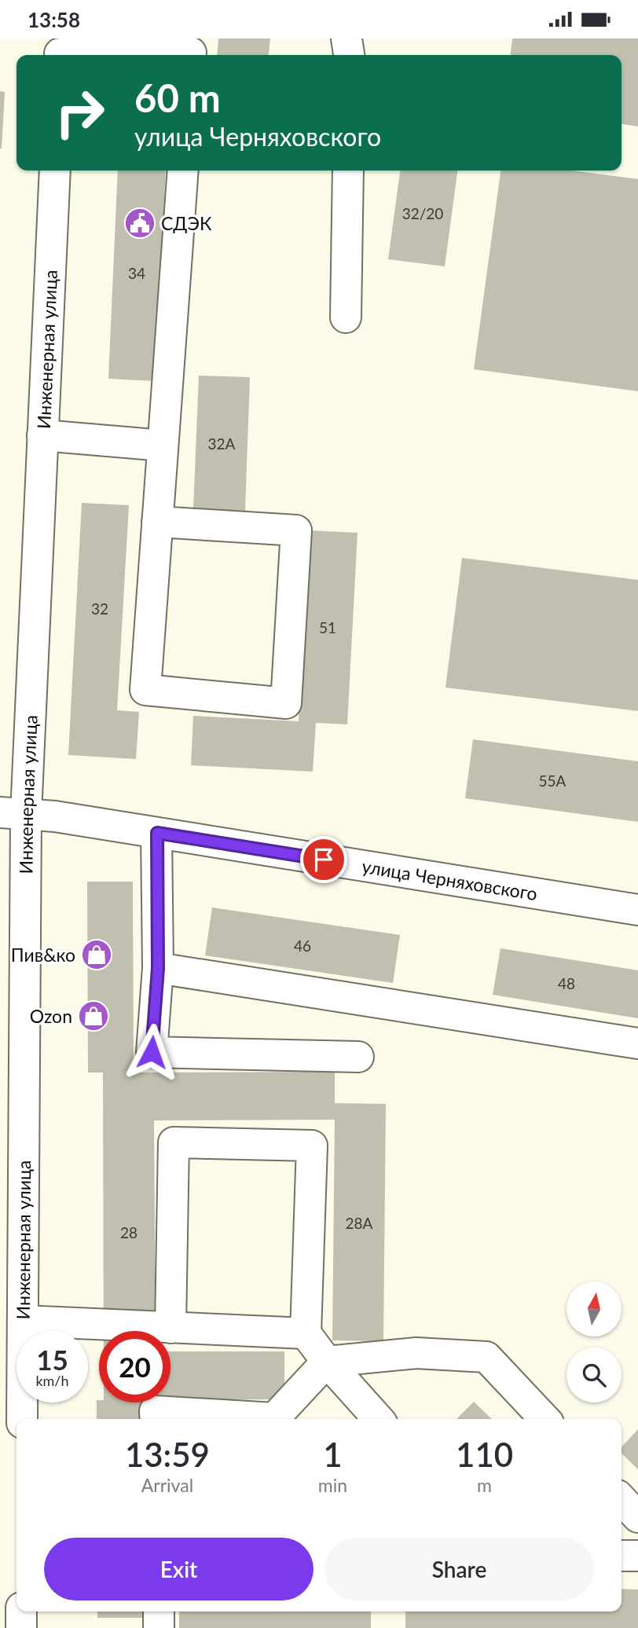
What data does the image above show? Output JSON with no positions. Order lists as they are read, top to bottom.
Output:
{
  "streets": {
    "street": ["Инженерная улица", "улица Черняховского"]
  },
  "crossings": [
    ["Инженерная улица", "улица Черняховского"]
  ],
  "places": {
    "public building": ["СДЭК"],
    "shop": ["Пив&ко", "Ozon"]
  },
  "house_numbers": [
    "32/20",
    "34",
    "32А",
    "32",
    "51",
    "55А",
    "46",
    "48",
    "28А",
    "28"
  ],
  "north": "top",
  "page": {
    "status": "13:58",
    "turn": ["60 m", "улица Черняховского"],
    "speed": "15 km/h",
    "limit": "20",
    "eta": [
      "13:59",
      "Arrival",
      "1",
      "min",
      "110",
      "m"
    ],
    "buttons": ["Exit", "Share"]
  }
}
